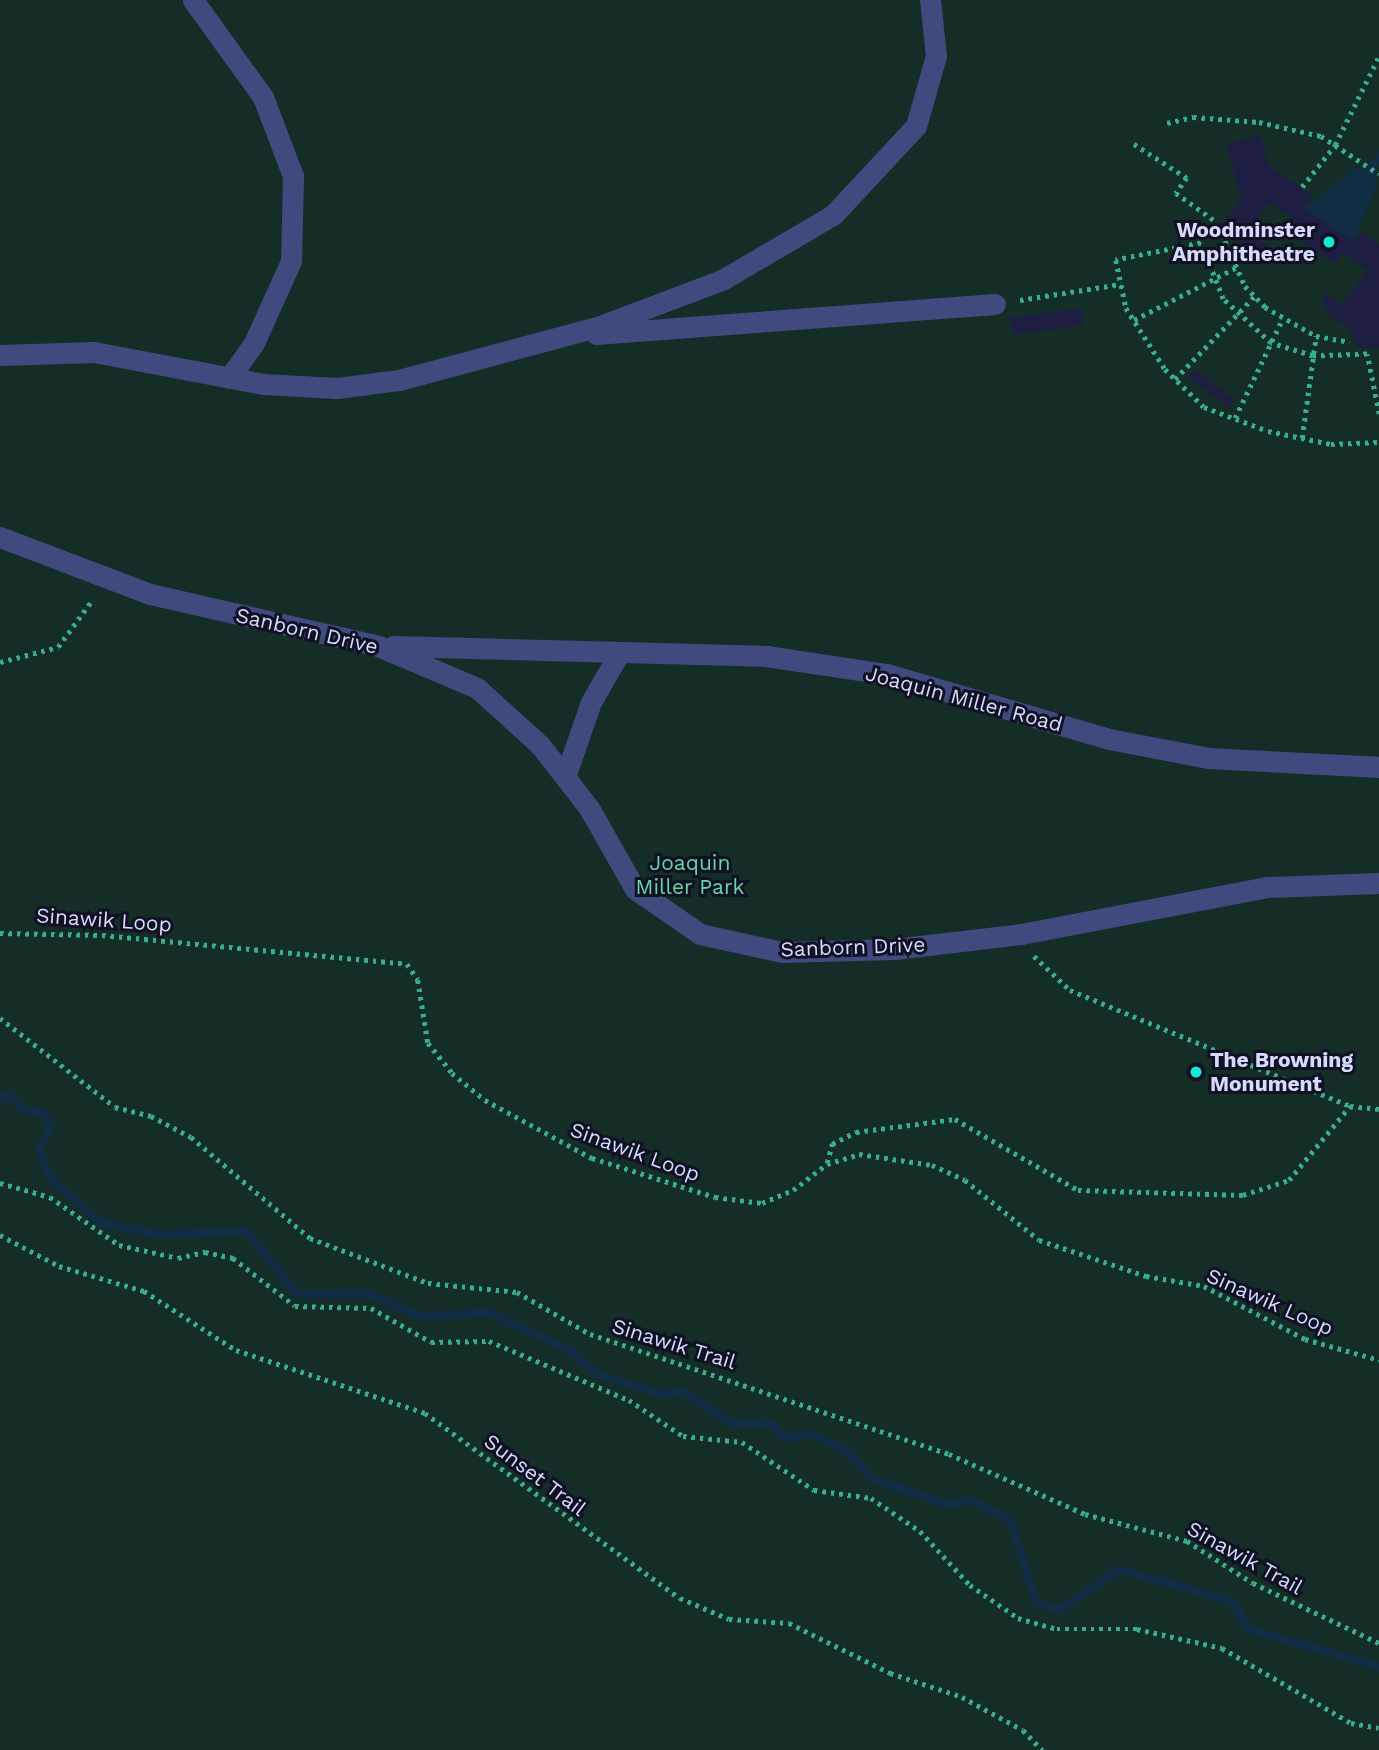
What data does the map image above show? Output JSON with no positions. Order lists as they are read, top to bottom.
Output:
{
  "streets": {
    "lane": ["Sanborn Drive", "Joaquin Miller Road"],
    "path": ["Sinawik Loop", "Sinawik Trail", "Sunset Trail"]
  },
  "crossings": [
    ["Sanborn Drive", "Joaquin Miller Road"]
  ],
  "parks": ["Joaquin Miller Park"],
  "places": ["Woodminster Amphitheatre", "The Browning Monument"]
}
